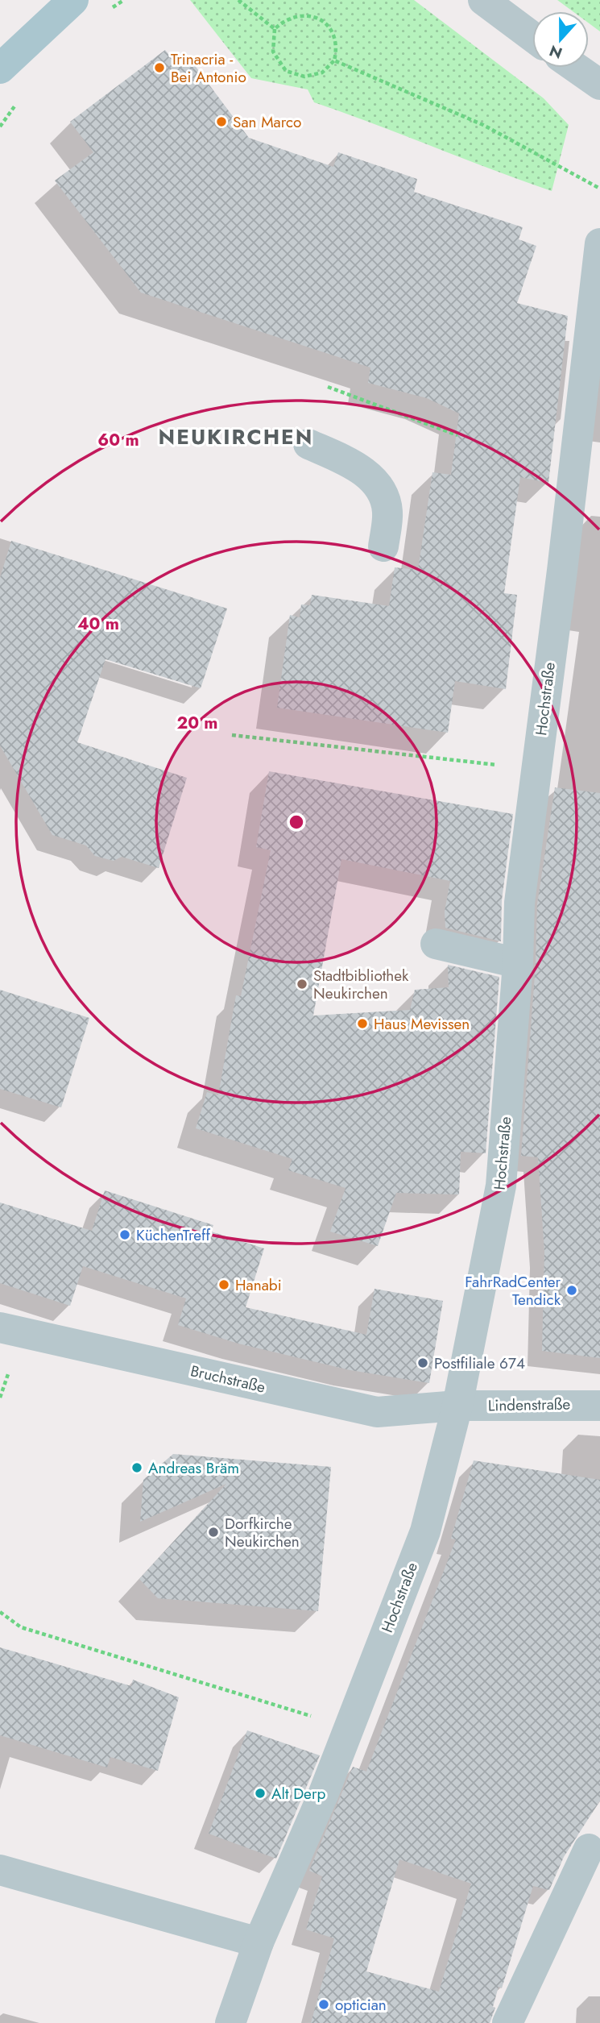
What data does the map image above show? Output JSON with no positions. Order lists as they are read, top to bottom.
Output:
{
  "streets": {
    "street": ["Hochstraße", "Bruchstraße", "Lindenstraße"]
  },
  "crossings": [
    ["Hochstraße", "Bruchstraße"],
    ["Hochstraße", "Lindenstraße"],
    ["Bruchstraße", "Lindenstraße"]
  ],
  "districts": ["NEUKIRCHEN"],
  "places": [
    "Trinacria - Bei Antonio",
    "San Marco",
    "Stadtbibliothek Neukirchen",
    "Haus Mevissen",
    "KüchenTreff",
    "Hanabi",
    "FahrRadCenter Tendick",
    "Postfiliale 674",
    "Andreas Bräm",
    "Dorfkirche Neukirchen",
    "Alt Derp",
    "optician"
  ],
  "north": "bottom",
  "rings": ["60 m", "40 m", "20 m"]
}
